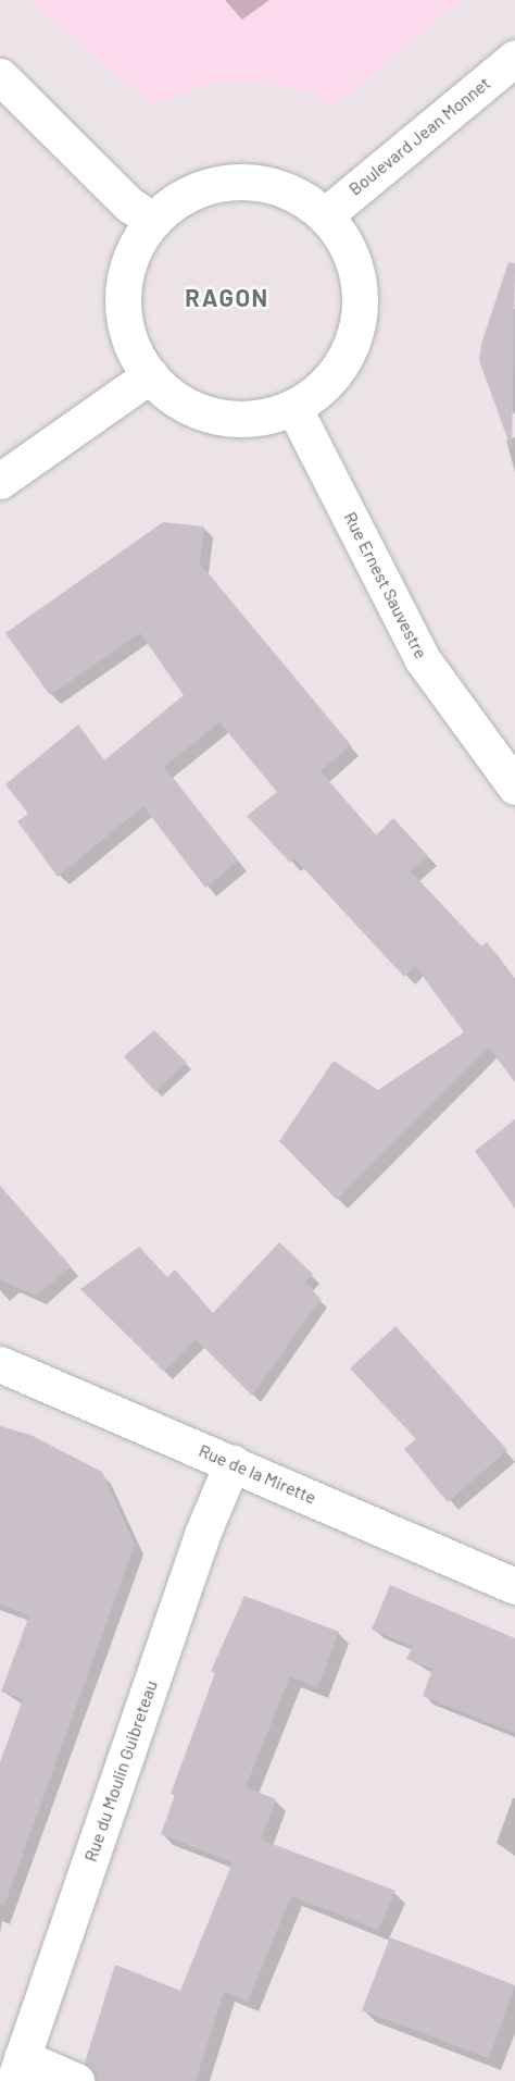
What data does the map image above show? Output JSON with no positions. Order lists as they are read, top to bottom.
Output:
{
  "streets": {
    "street": [
      "Boulevard Jean Monnet",
      "Rue Ernest Sauvestre",
      "Rue de la Mirette",
      "Rue du Moulin Guibreteau"
    ]
  },
  "crossings": [
    ["Rue de la Mirette", "Rue du Moulin Guibreteau"]
  ],
  "districts": ["RAGON"]
}
